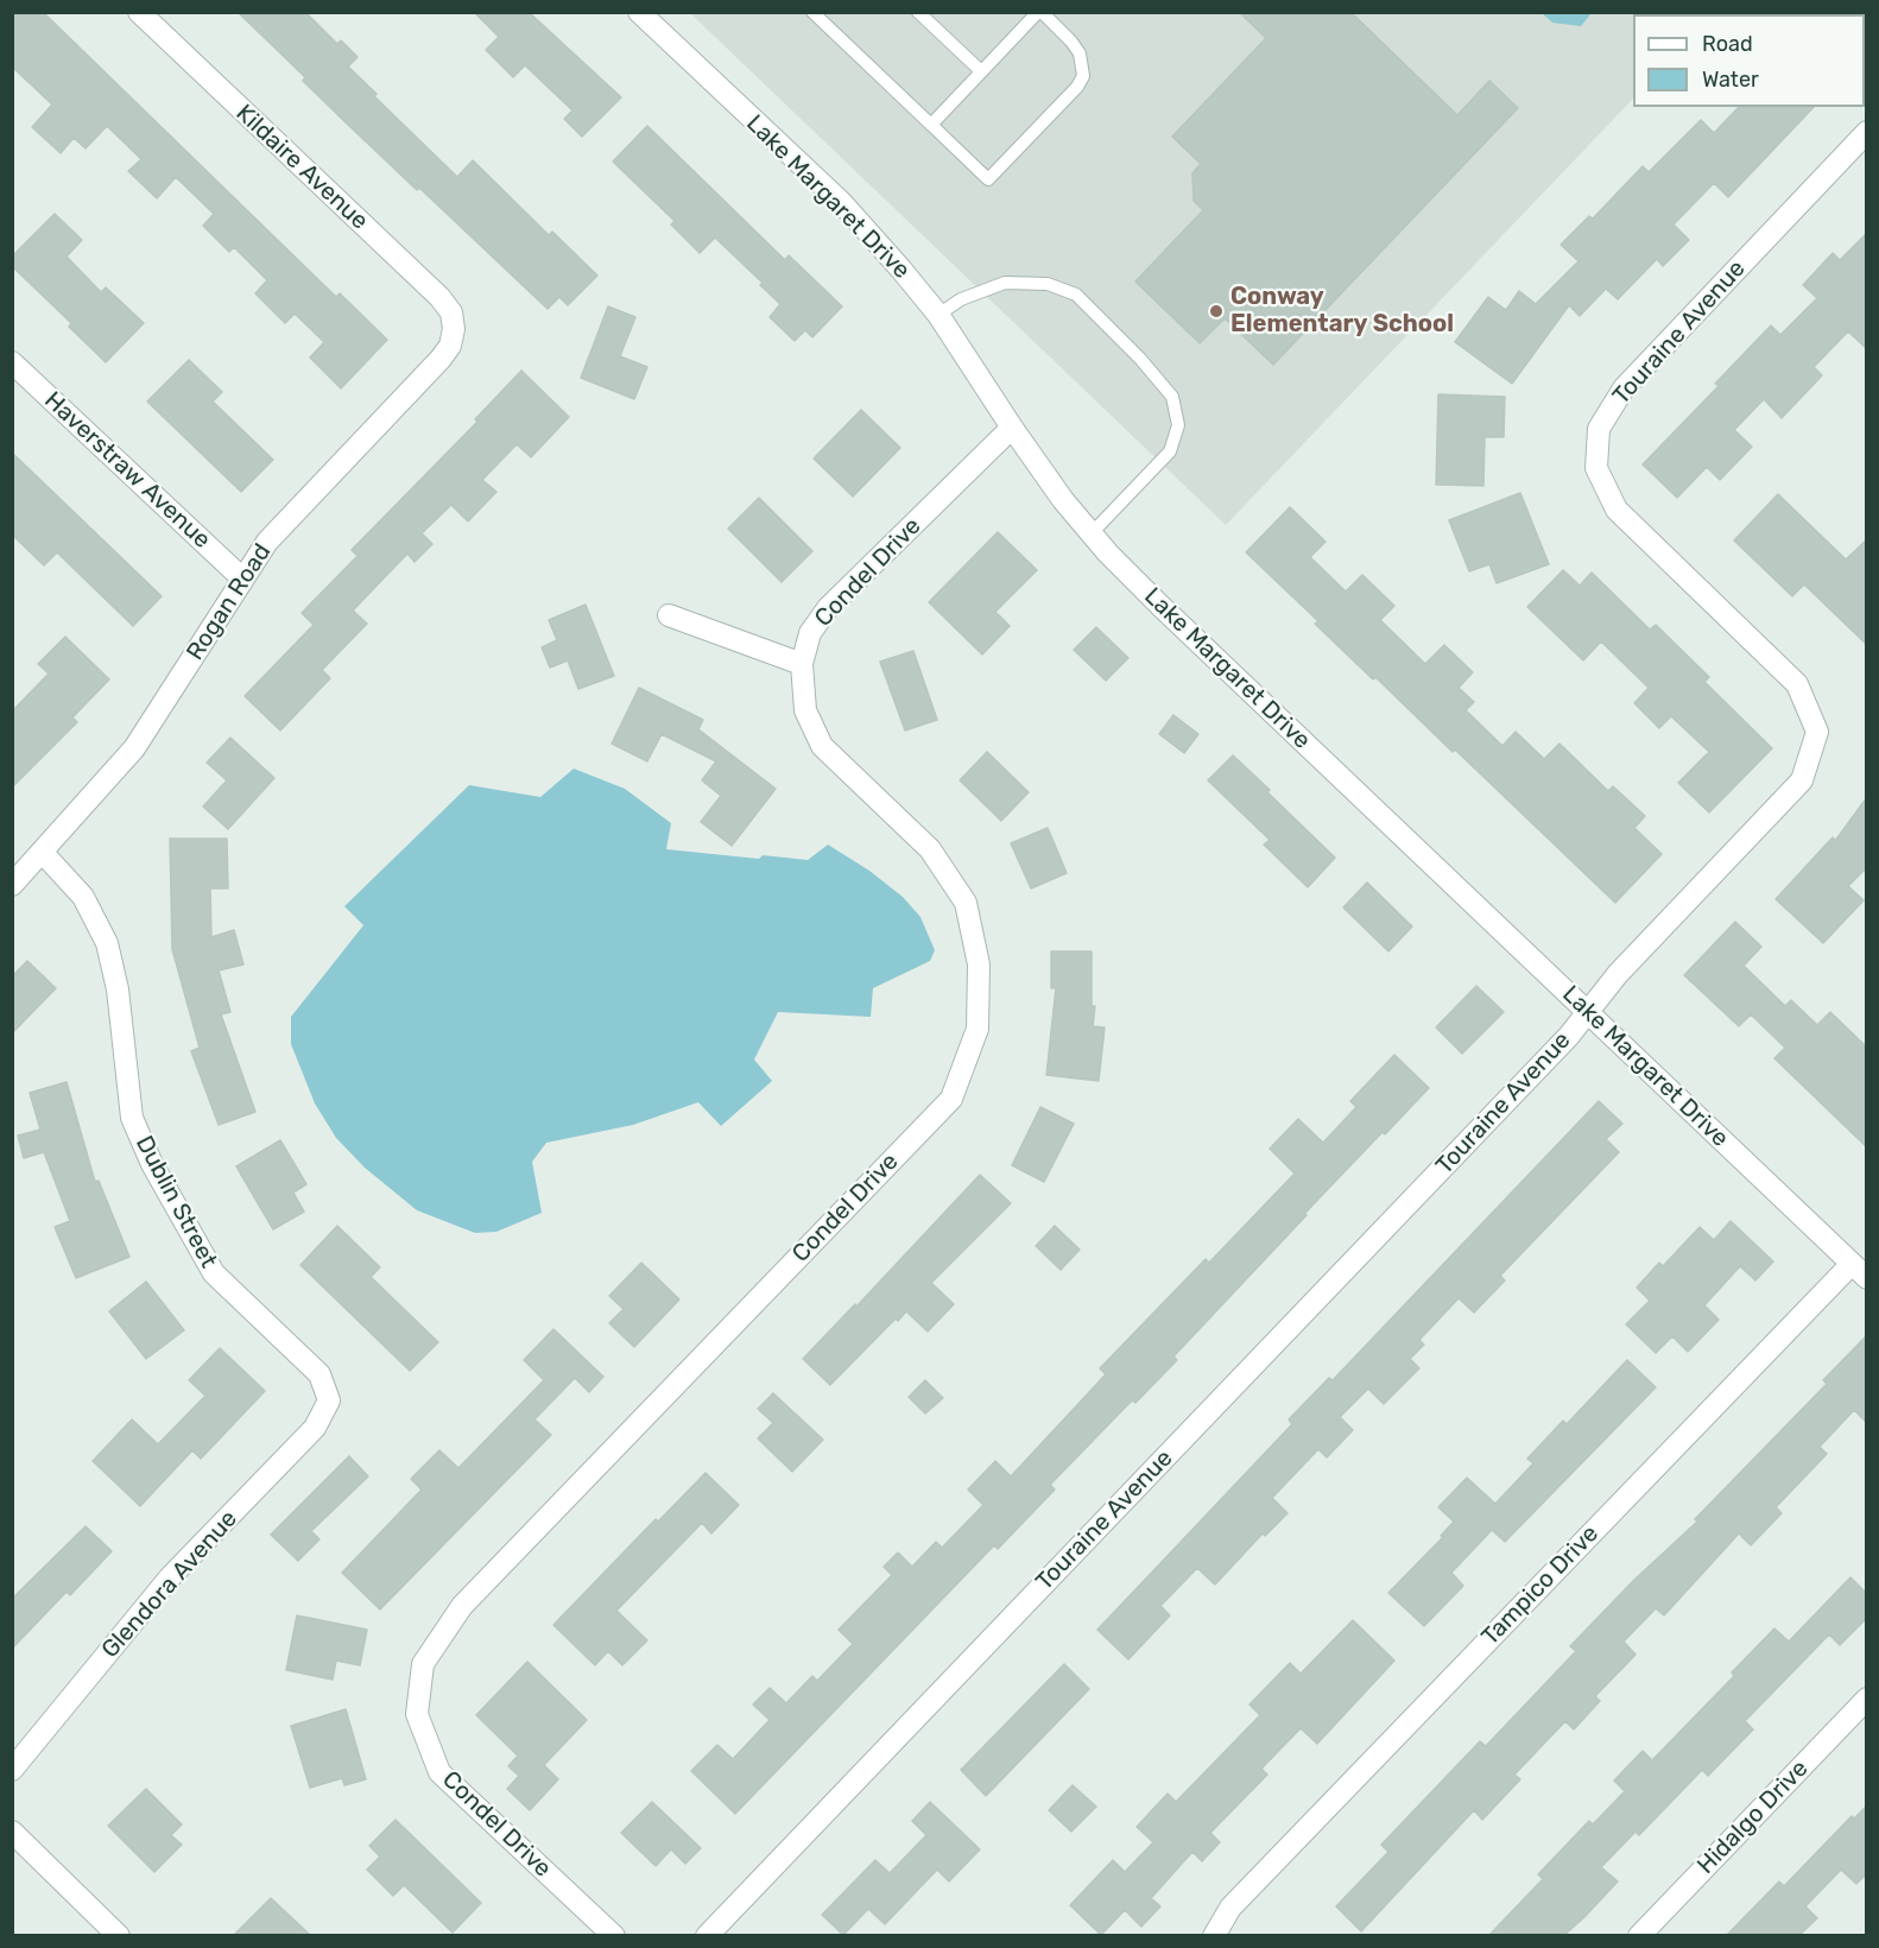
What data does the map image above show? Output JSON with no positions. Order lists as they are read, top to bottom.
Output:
{
  "streets": {
    "street": [
      "Kildaire Avenue",
      "Lake Margaret Drive",
      "Touraine Avenue",
      "Haverstraw Avenue",
      "Condel Drive",
      "Rogan Road",
      "Dublin Street",
      "Glendora Avenue",
      "Tampico Drive",
      "Hidalgo Drive"
    ]
  },
  "crossings": [
    ["Kildaire Avenue", "Rogan Road"],
    ["Lake Margaret Drive", "Touraine Avenue"],
    ["Lake Margaret Drive", "Condel Drive"],
    ["Lake Margaret Drive", "Tampico Drive"],
    ["Haverstraw Avenue", "Rogan Road"],
    ["Rogan Road", "Dublin Street"],
    ["Dublin Street", "Glendora Avenue"]
  ],
  "places": ["Conway Elementary School"],
  "legend": ["Road", "Water"]
}
